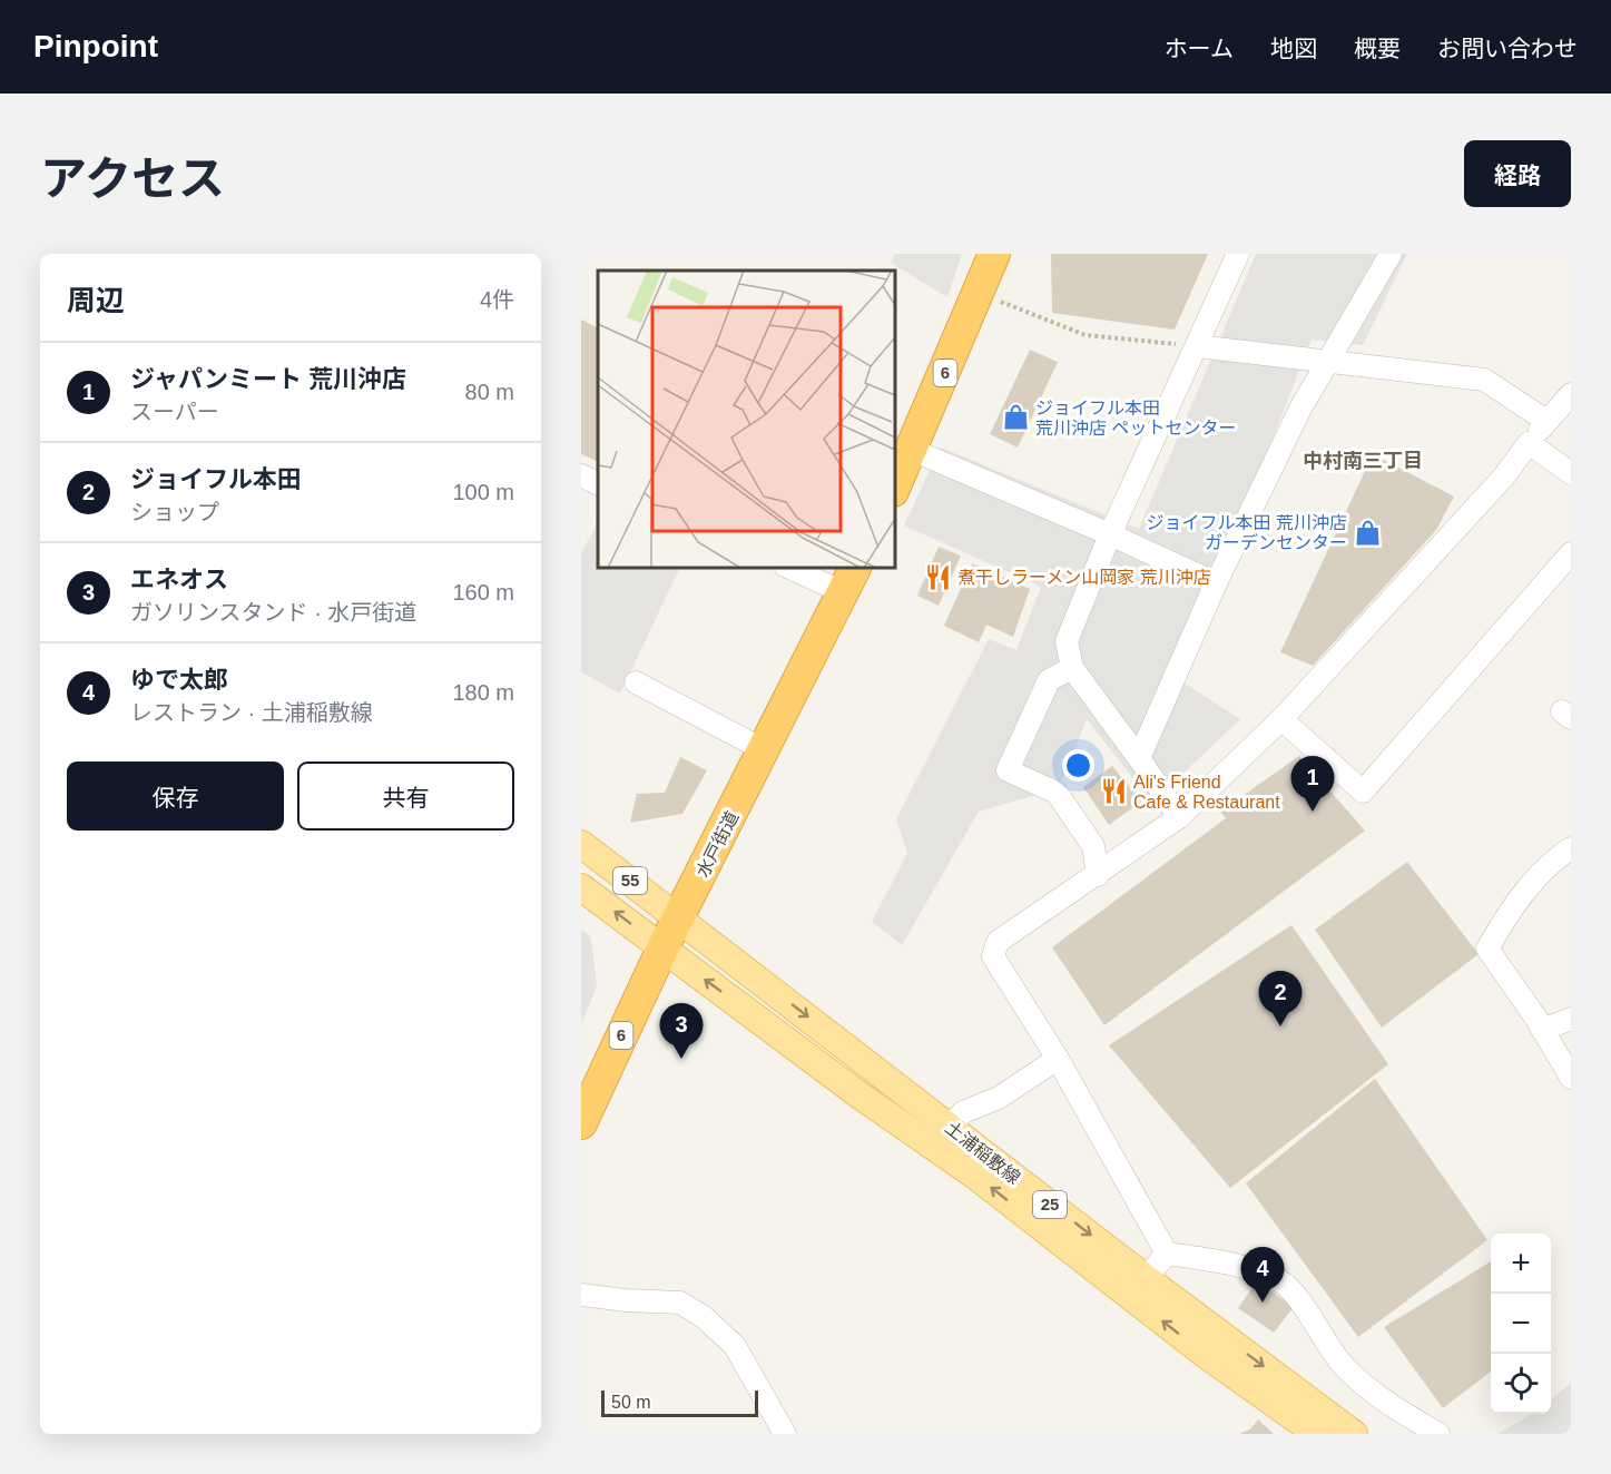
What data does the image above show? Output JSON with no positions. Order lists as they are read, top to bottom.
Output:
{
  "streets": {
    "highway": ["6", "水戸街道"],
    "main road": ["55", "土浦稲敷線", "25"]
  },
  "crossings": [
    ["水戸街道", "55"],
    ["水戸街道", "土浦稲敷線"],
    ["55", "土浦稲敷線"]
  ],
  "districts": ["中村南三丁目"],
  "places": {
    "shop": ["ジョイフル本田 荒川沖店 ペットセンター", "ジョイフル本田 荒川沖店 ガーデンセンター"],
    "restaurant": ["煮干しラーメン山岡家 荒川沖店", "Ali's Friend Cafe & Restaurant"]
  },
  "scale_bar": "50 m",
  "page": {
    "header": "Pinpoint",
    "nav": [
      "ホーム",
      "地図",
      "概要",
      "お問い合わせ"
    ],
    "title": "アクセス",
    "buttons": [
      "経路",
      ["保存", "共有"]
    ],
    "heading": ["周辺", "4件"],
    "list": [
      {
        "mark": "1",
        "name": "ジャパンミート 荒川沖店",
        "note": "スーパー",
        "value": "80 m"
      },
      {
        "mark": "2",
        "name": "ジョイフル本田",
        "note": "ショップ",
        "value": "100 m"
      },
      {
        "mark": "3",
        "name": "エネオス",
        "note": "ガソリンスタンド · 水戸街道",
        "value": "160 m"
      },
      {
        "mark": "4",
        "name": "ゆで太郎",
        "note": "レストラン · 土浦稲敷線",
        "value": "180 m"
      }
    ],
    "pins": [
      "1",
      "2",
      "3",
      "4"
    ],
    "map_buttons": ["+", "−"],
    "scale": "50 m"
  }
}
